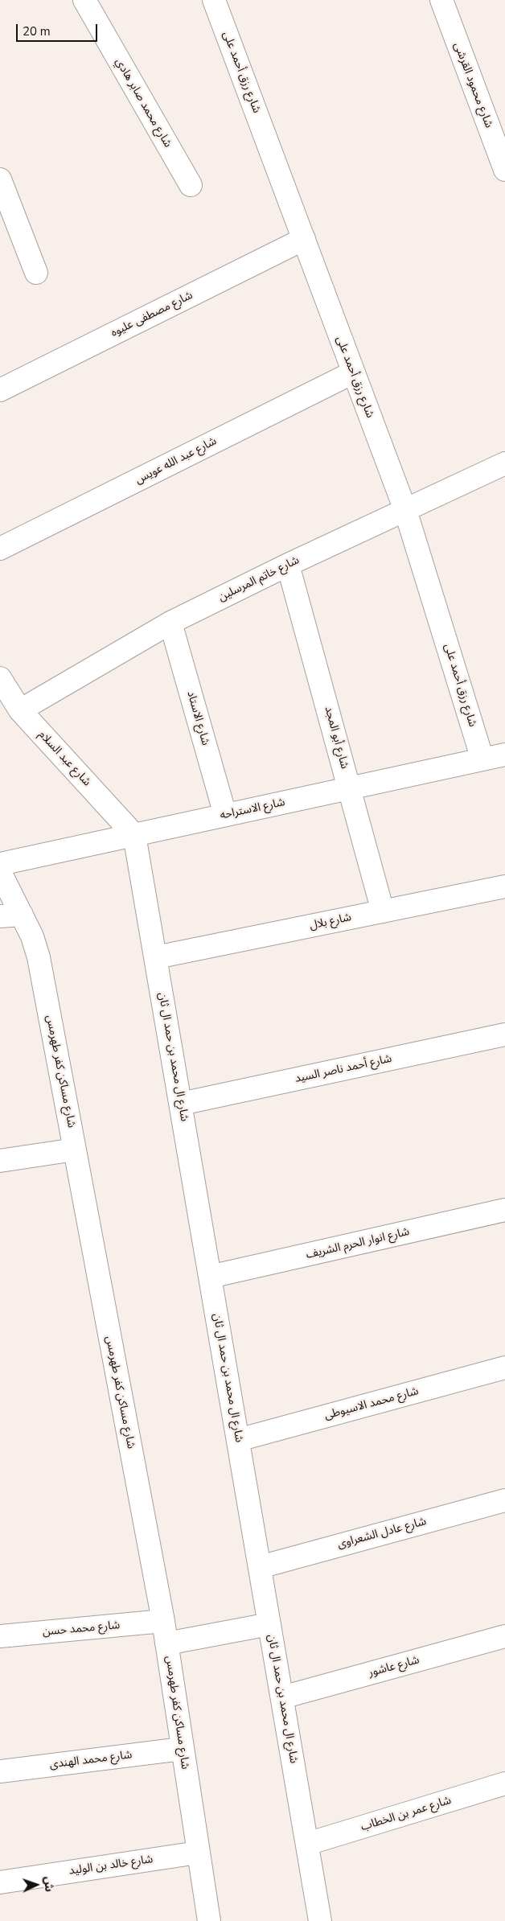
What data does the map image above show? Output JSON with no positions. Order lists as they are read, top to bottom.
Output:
{
  "streets": {
    "street": [
      "شارع رزق أحمد على",
      "شارع محمود القرشى",
      "شارع محمد صابر هادي",
      "شارع مصطفى عليوه",
      "شارع عبد الله عويس",
      "شارع خاتم المرسلين",
      "شارع الاستاد",
      "شارع أبو المجد",
      "شارع عبد السلام",
      "شارع الاستراحه",
      "شارع بلال",
      "شارع ال محمد بن حمد ال ثان",
      "شارع أحمد ناصر السيد",
      "شارع مساكن كفر طهرمس",
      "شارع انوار الحرم الشريف",
      "شارع محمد الاسيوطى",
      "شارع عادل الشعراوى",
      "شارع محمد حسن",
      "شارع عاشور",
      "شارع محمد الهندى",
      "شارع عمر بن الخطاب",
      "شارع خالد بن الوليد"
    ]
  },
  "crossings": [
    ["شارع رزق أحمد على", "شارع مصطفى عليوه"],
    ["شارع رزق أحمد على", "شارع عبد الله عويس"],
    ["شارع رزق أحمد على", "شارع خاتم المرسلين"],
    ["شارع رزق أحمد على", "شارع الاستراحه"],
    ["شارع خاتم المرسلين", "شارع الاستاد"],
    ["شارع خاتم المرسلين", "شارع أبو المجد"],
    ["شارع خاتم المرسلين", "شارع عبد السلام"],
    ["شارع الاستاد", "شارع الاستراحه"],
    ["شارع أبو المجد", "شارع الاستراحه"],
    ["شارع أبو المجد", "شارع بلال"],
    ["شارع عبد السلام", "شارع الاستراحه"],
    ["شارع عبد السلام", "شارع ال محمد بن حمد ال ثان"],
    ["شارع الاستراحه", "شارع ال محمد بن حمد ال ثان"],
    ["شارع بلال", "شارع ال محمد بن حمد ال ثان"],
    ["شارع ال محمد بن حمد ال ثان", "شارع أحمد ناصر السيد"],
    ["شارع ال محمد بن حمد ال ثان", "شارع انوار الحرم الشريف"],
    ["شارع ال محمد بن حمد ال ثان", "شارع محمد الاسيوطى"],
    ["شارع ال محمد بن حمد ال ثان", "شارع عادل الشعراوى"],
    ["شارع ال محمد بن حمد ال ثان", "شارع عاشور"],
    ["شارع ال محمد بن حمد ال ثان", "شارع عمر بن الخطاب"],
    ["شارع مساكن كفر طهرمس", "شارع محمد حسن"],
    ["شارع مساكن كفر طهرمس", "شارع محمد الهندى"],
    ["شارع مساكن كفر طهرمس", "شارع خالد بن الوليد"]
  ],
  "scale_bar": "20 m",
  "north": "right"
}
